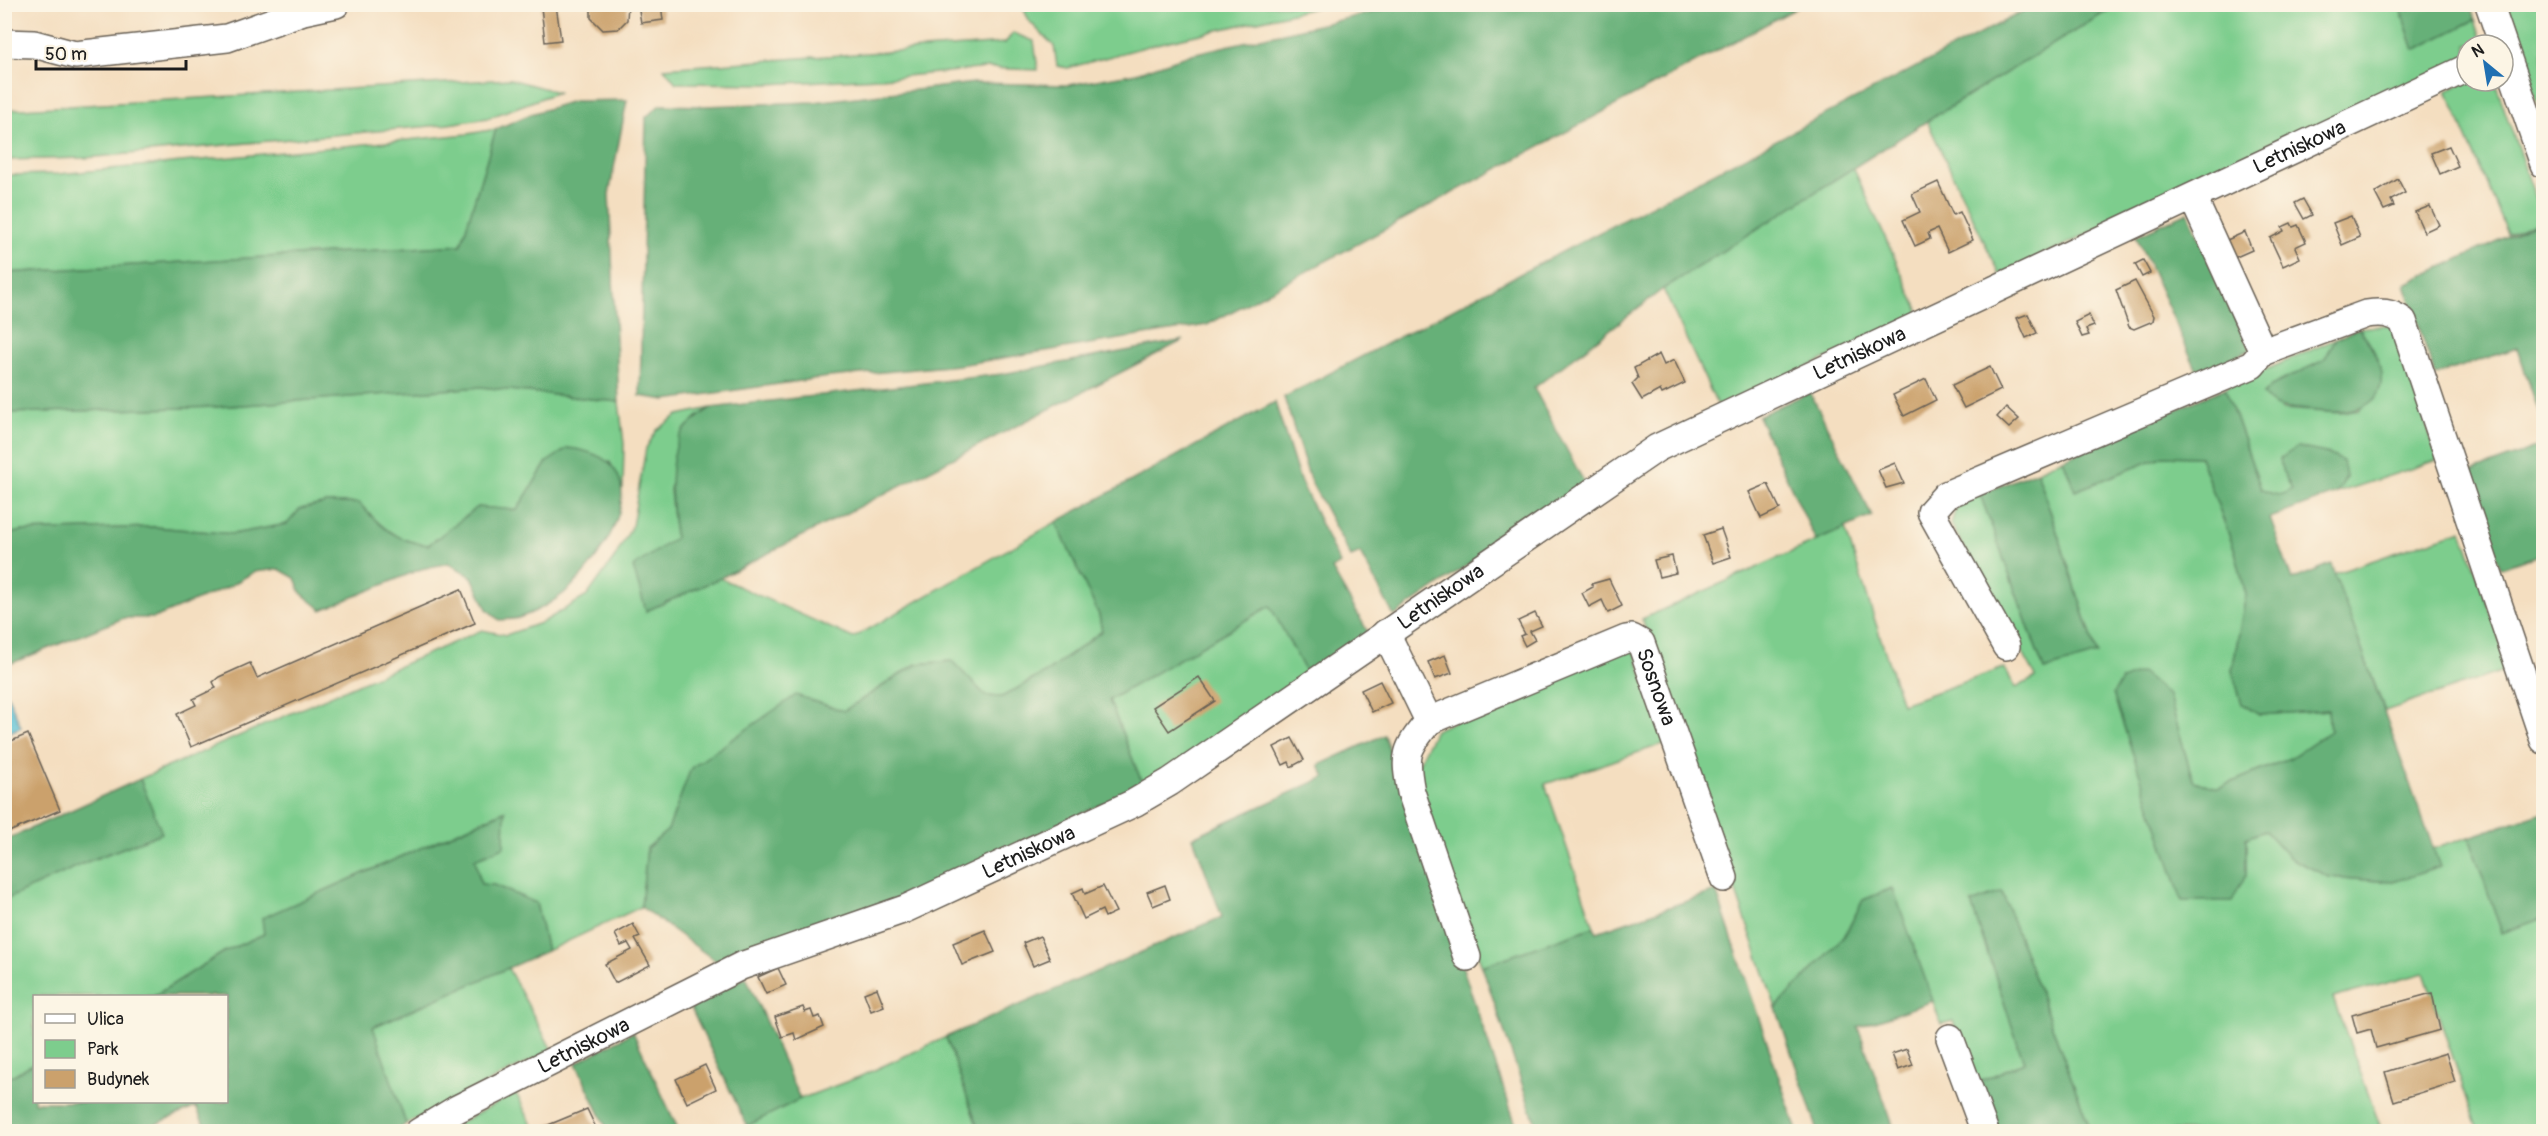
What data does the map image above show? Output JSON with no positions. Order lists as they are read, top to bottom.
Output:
{
  "streets": {
    "street": ["Letniskowa", "Sosnowa"]
  },
  "legend": ["Ulica", "Park", "Budynek"],
  "scale_bar": "50 m",
  "north": "top left"
}
